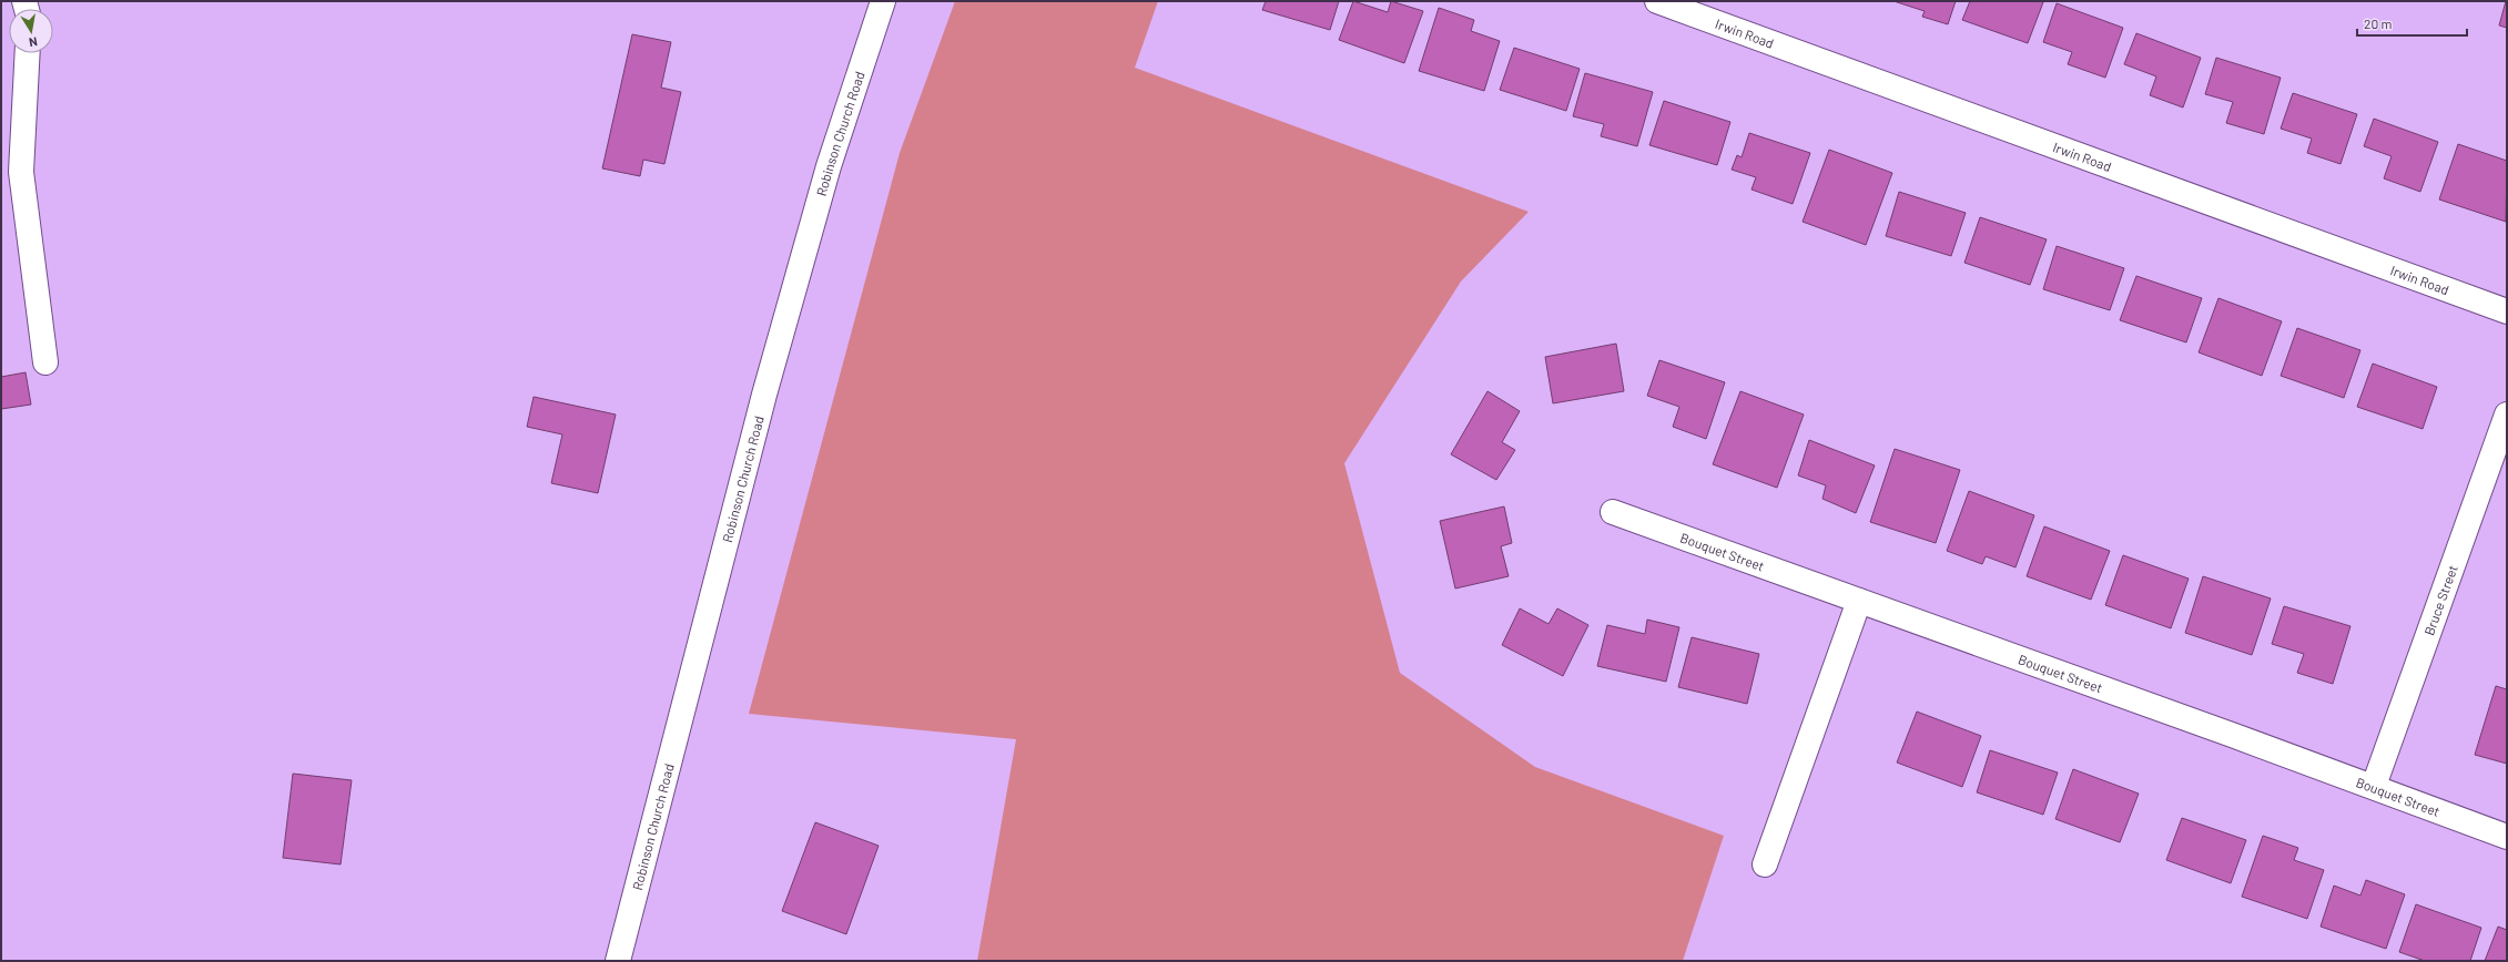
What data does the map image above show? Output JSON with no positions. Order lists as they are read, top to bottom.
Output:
{
  "streets": {
    "street": [
      "Irwin Road",
      "Robinson Church Road",
      "Bouquet Street",
      "Bruce Street"
    ]
  },
  "crossings": [
    ["Bouquet Street", "Bruce Street"]
  ],
  "scale_bar": "20 m",
  "north": "bottom"
}
